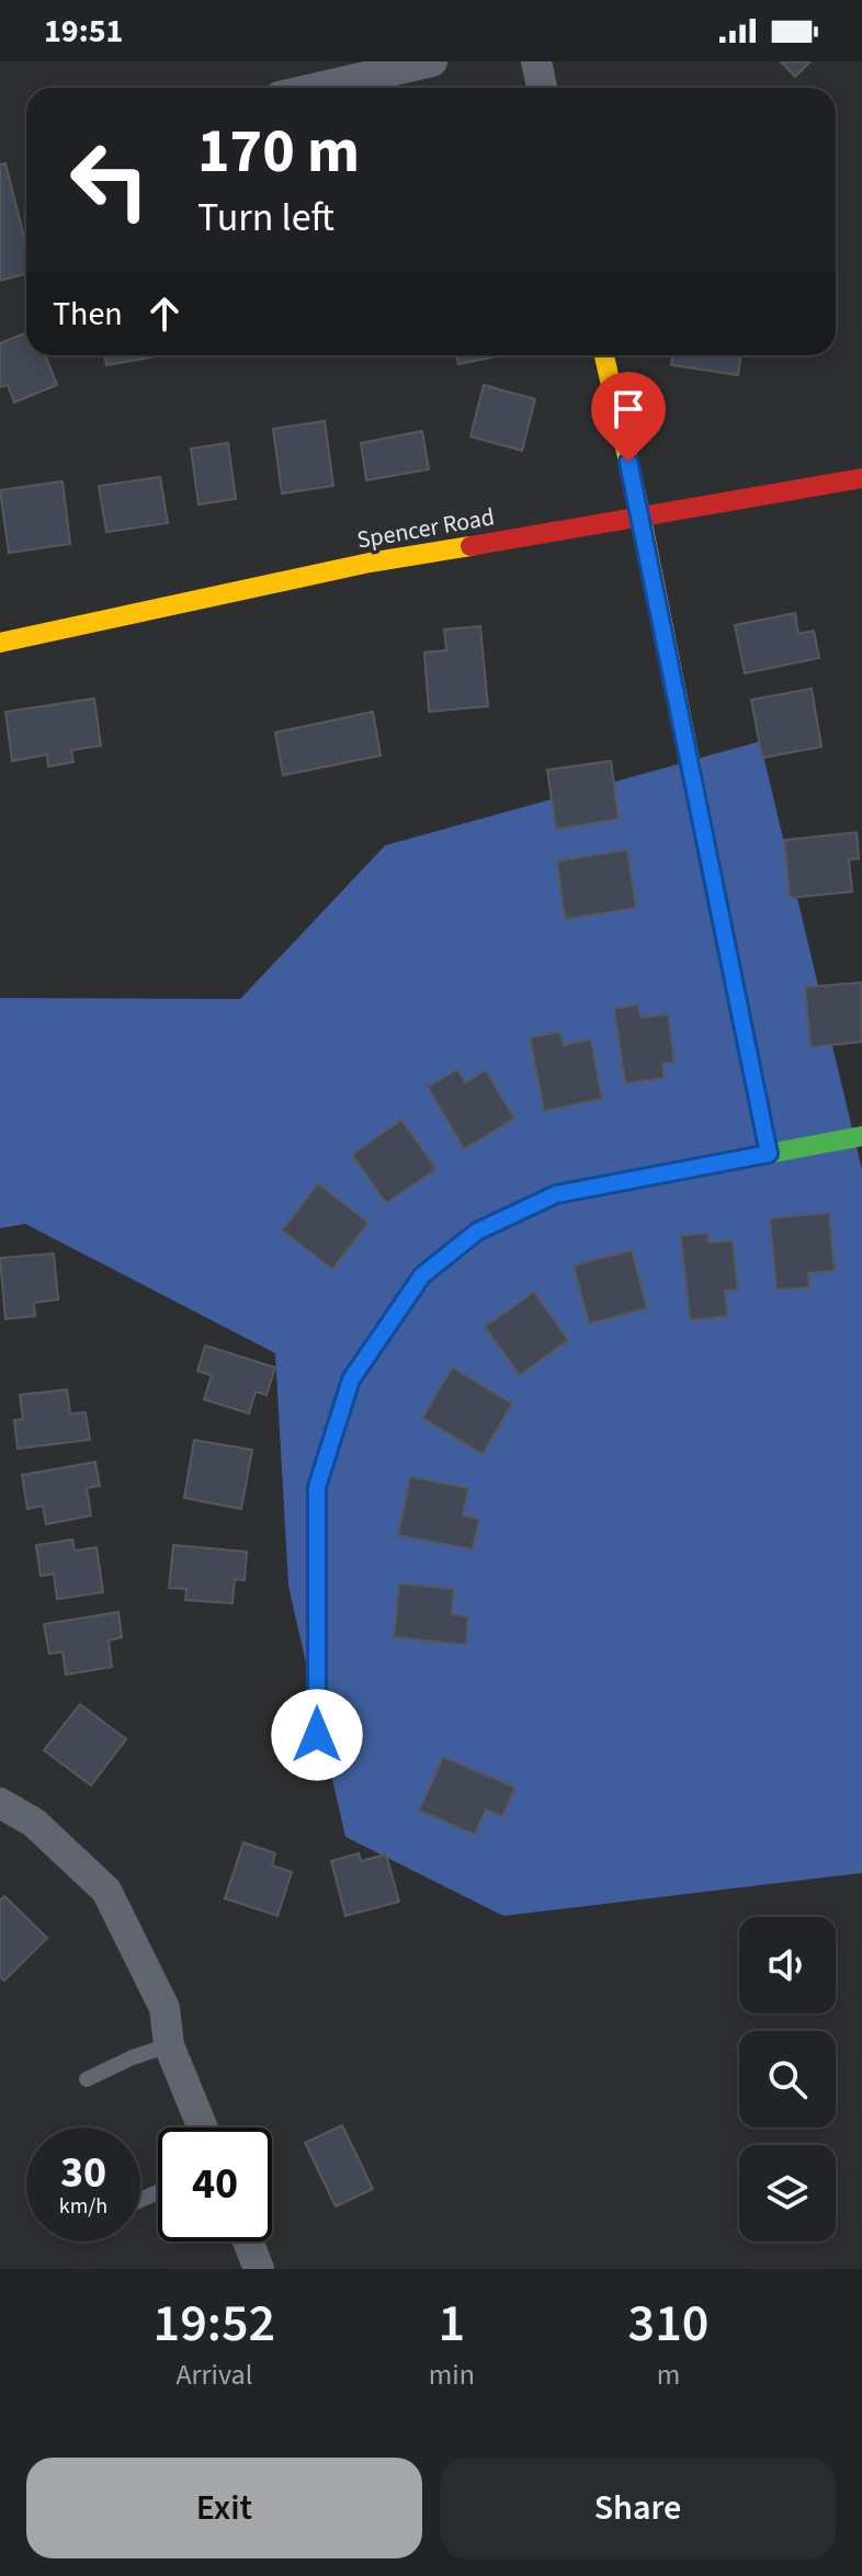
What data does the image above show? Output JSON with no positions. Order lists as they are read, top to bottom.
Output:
{
  "streets": {
    "street": ["Spencer Road"]
  },
  "page": {
    "status": "19:51",
    "turn": ["170 m", "Turn left"],
    "then": "Then",
    "speed": "30 km/h",
    "limit": "40",
    "eta": [
      "19:52",
      "Arrival",
      "1",
      "min",
      "310",
      "m"
    ],
    "buttons": ["Exit", "Share"]
  }
}
